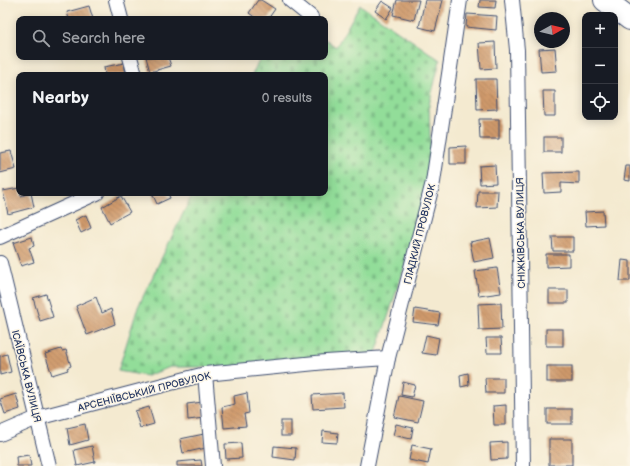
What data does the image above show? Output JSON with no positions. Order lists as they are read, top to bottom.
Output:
{
  "streets": {
    "street": [
      "СНІЖКІВСЬКА ВУЛИЦЯ",
      "ГЛАДКИЙ ПРОВУЛОК",
      "ІСАЇВСЬКА ВУЛИЦЯ",
      "АРСЕНІЇВСЬКИЙ ПРОВУЛОК"
    ]
  },
  "crossings": [
    ["ГЛАДКИЙ ПРОВУЛОК", "АРСЕНІЇВСЬКИЙ ПРОВУЛОК"],
    ["ІСАЇВСЬКА ВУЛИЦЯ", "АРСЕНІЇВСЬКИЙ ПРОВУЛОК"]
  ],
  "north": "right",
  "page": {
    "map_buttons": ["+", "−"],
    "search": "Search here",
    "heading": ["Nearby", "0 results"]
  }
}
